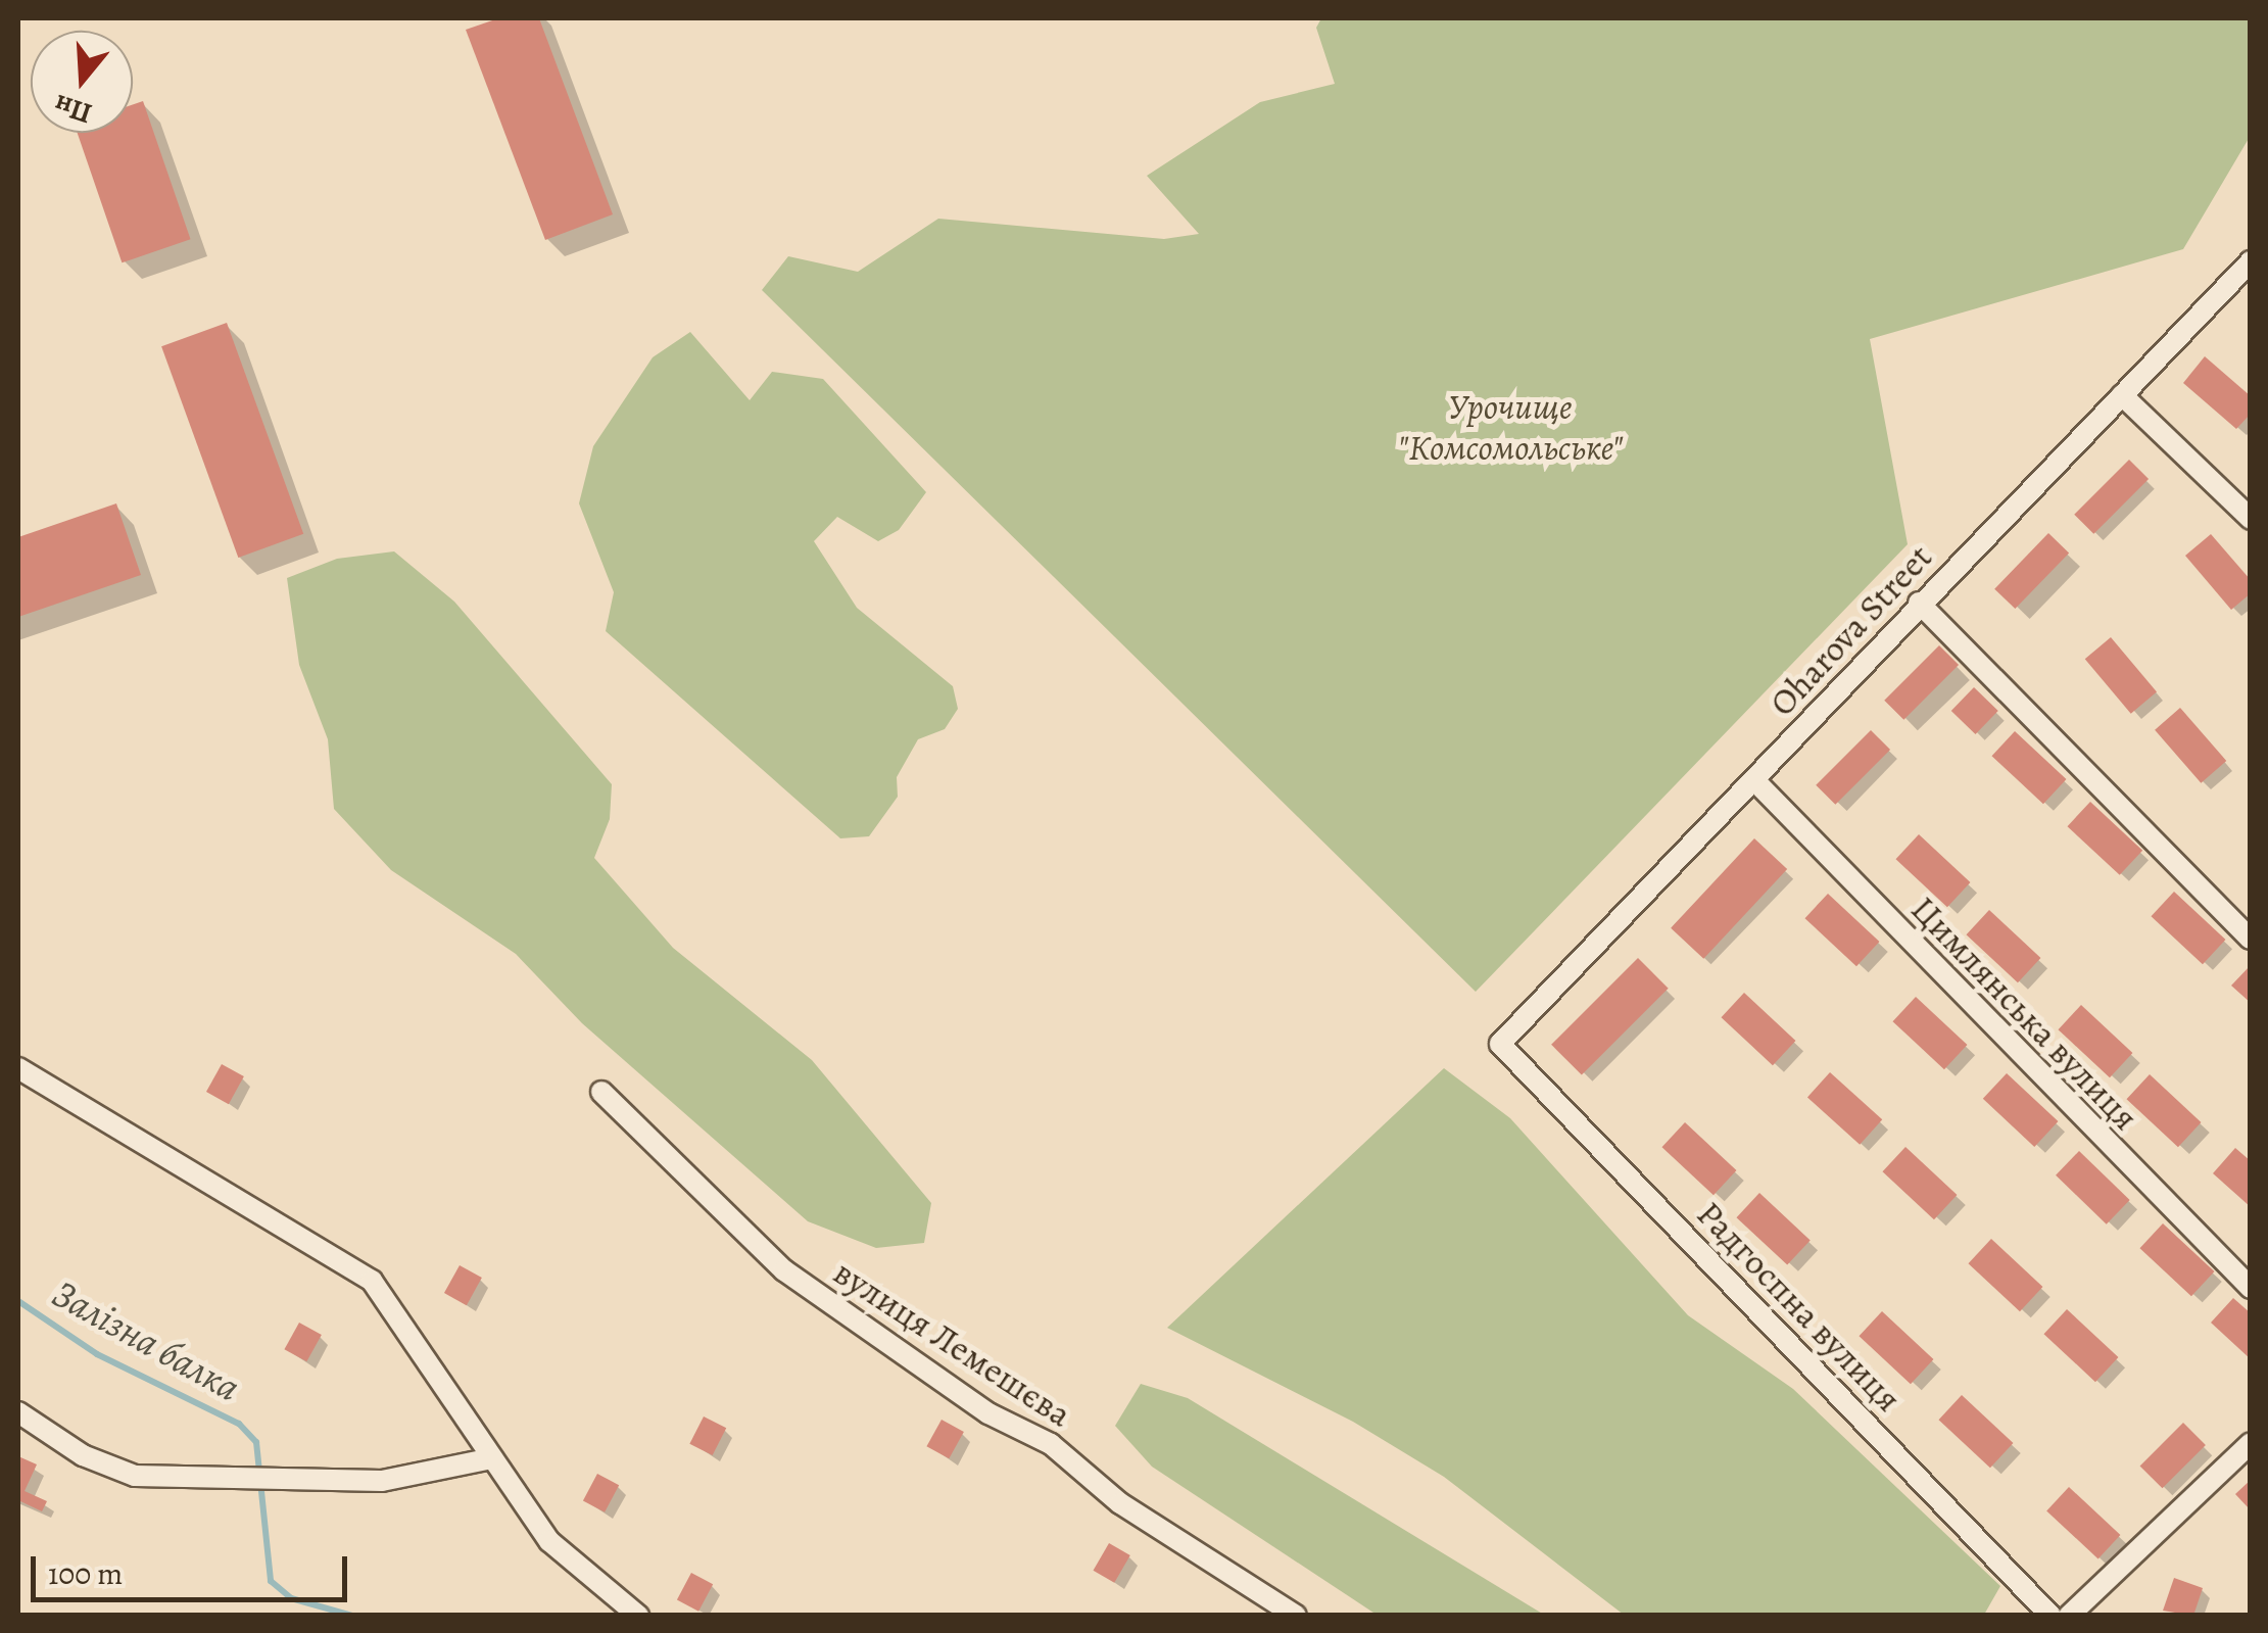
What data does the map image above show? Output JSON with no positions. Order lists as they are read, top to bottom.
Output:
{
  "streets": {
    "street": [
      "Oharova Street",
      "Цимлянська вулиця",
      "Радгоспна вулиця",
      "вулиця Лемешєва"
    ]
  },
  "crossings": [
    ["Oharova Street", "Цимлянська вулиця"],
    ["Oharova Street", "Радгоспна вулиця"]
  ],
  "water": ["Залізна балка"],
  "parks": ["Урочище \"Комсомольське\""],
  "scale_bar": "100 m",
  "north": "bottom"
}
